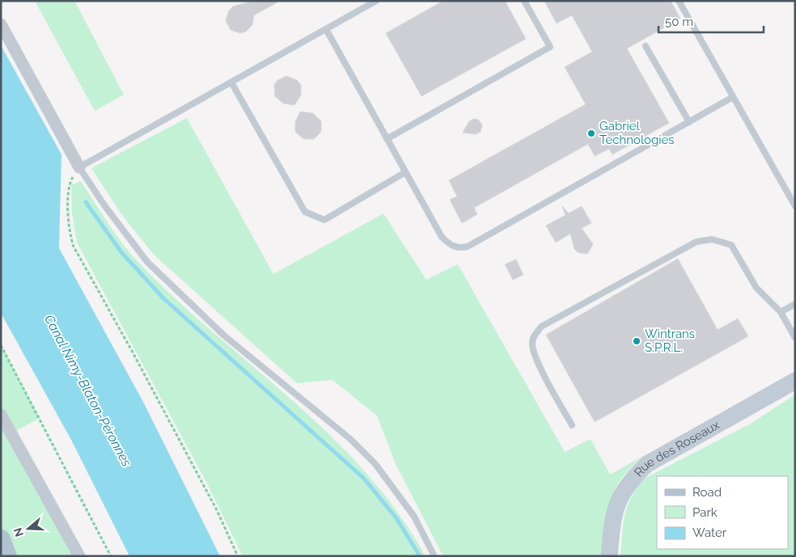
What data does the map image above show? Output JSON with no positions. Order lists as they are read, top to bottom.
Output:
{
  "streets": {
    "street": ["Rue des Roseaux"]
  },
  "water": ["Canal Nimy-Blaton-Péronnes"],
  "places": ["Gabriel Technologies", "Wintrans S.P.R.L."],
  "legend": ["Road", "Park", "Water"],
  "scale_bar": "50 m",
  "north": "left"
}
